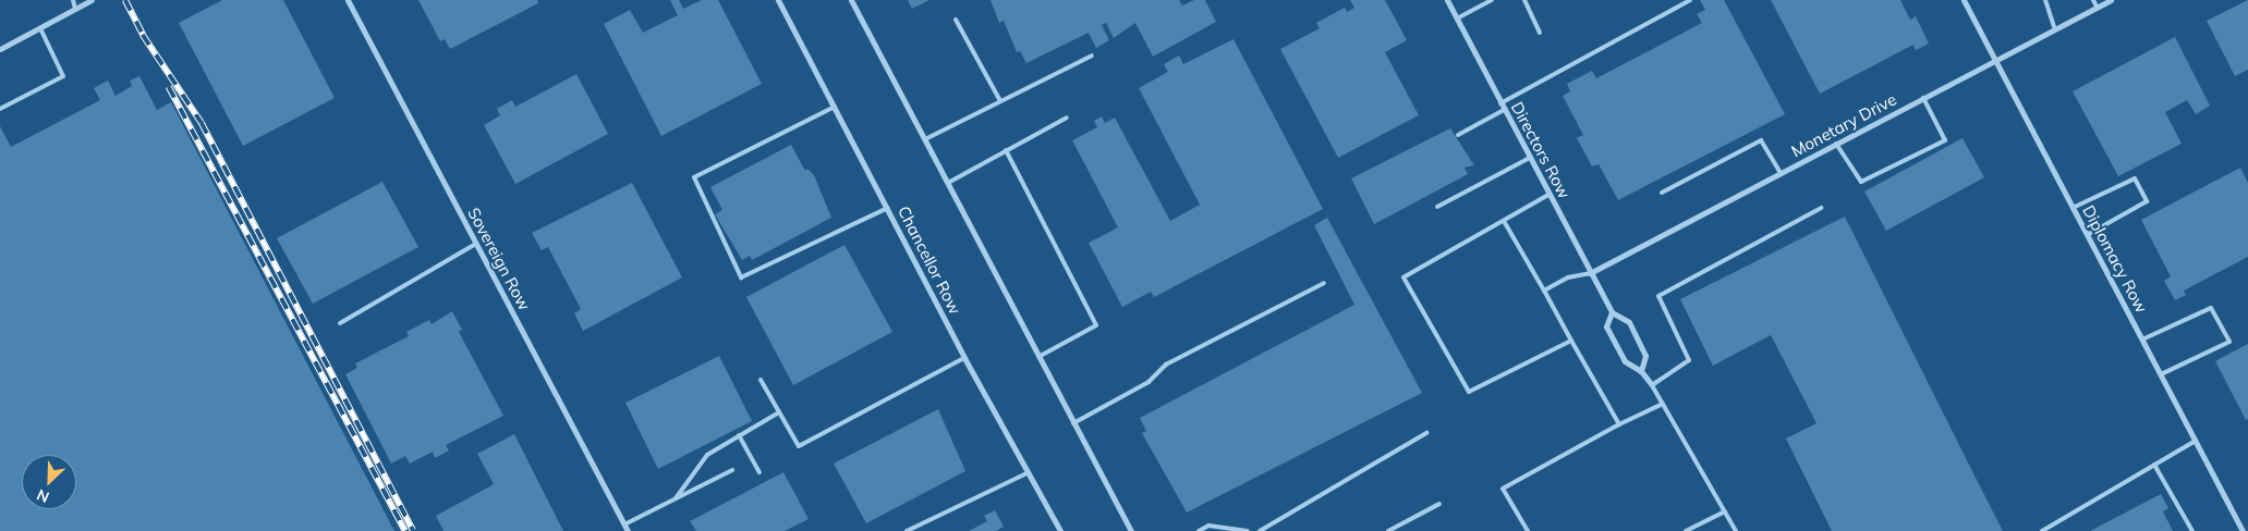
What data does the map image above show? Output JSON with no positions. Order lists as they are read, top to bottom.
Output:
{
  "streets": {
    "street": [
      "Monetary Drive",
      "Directors Row",
      "Sovereign Row",
      "Diplomacy Row",
      "Chancellor Row"
    ]
  },
  "crossings": [
    ["Monetary Drive", "Directors Row"],
    ["Monetary Drive", "Diplomacy Row"]
  ],
  "north": "bottom left"
}
